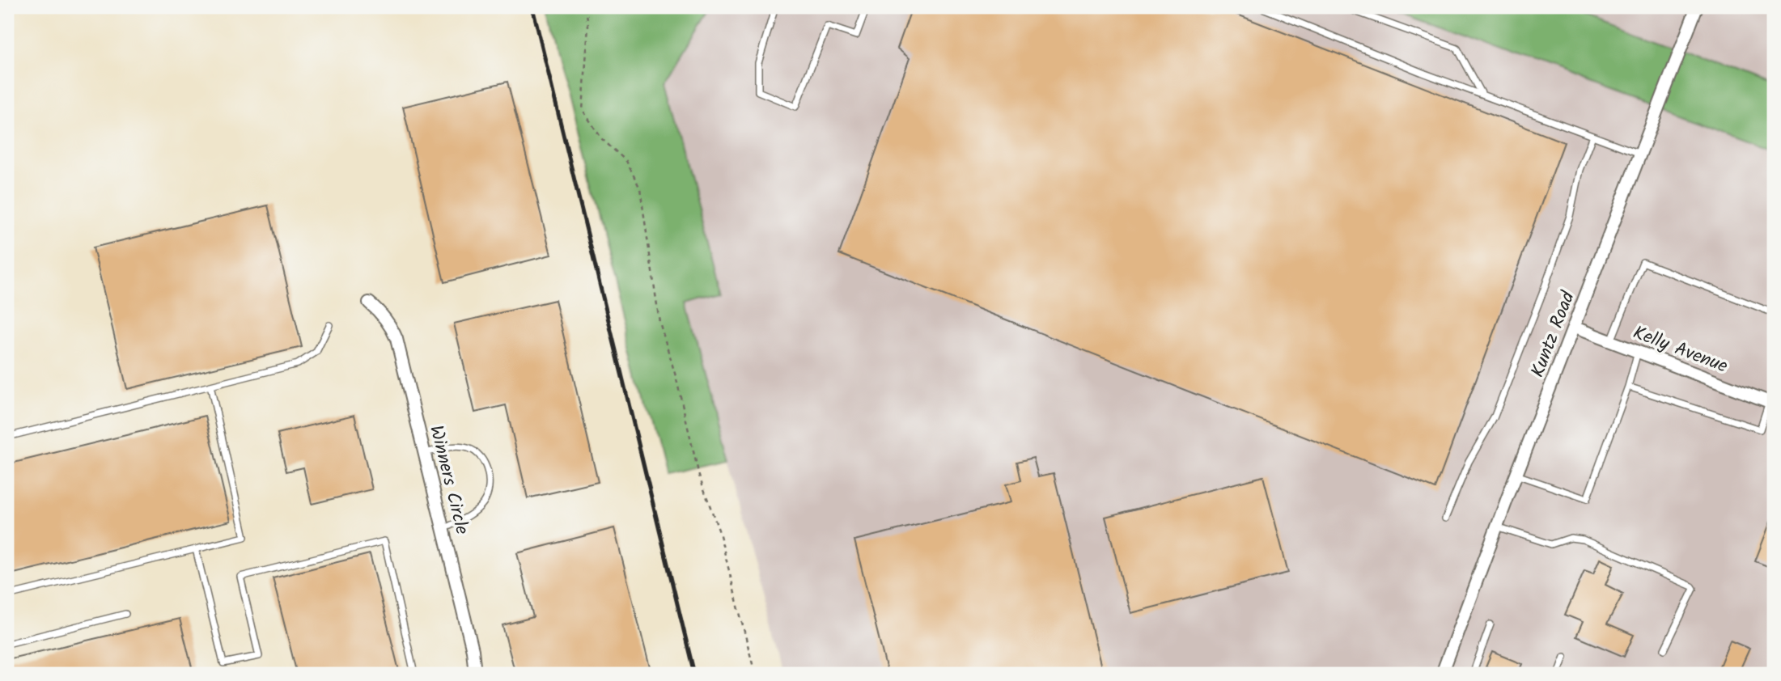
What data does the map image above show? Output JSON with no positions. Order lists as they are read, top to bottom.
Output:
{
  "streets": {
    "street": ["Kuntz Road", "Kelly Avenue", "Winners Circle"]
  },
  "crossings": [
    ["Kuntz Road", "Kelly Avenue"]
  ]
}
